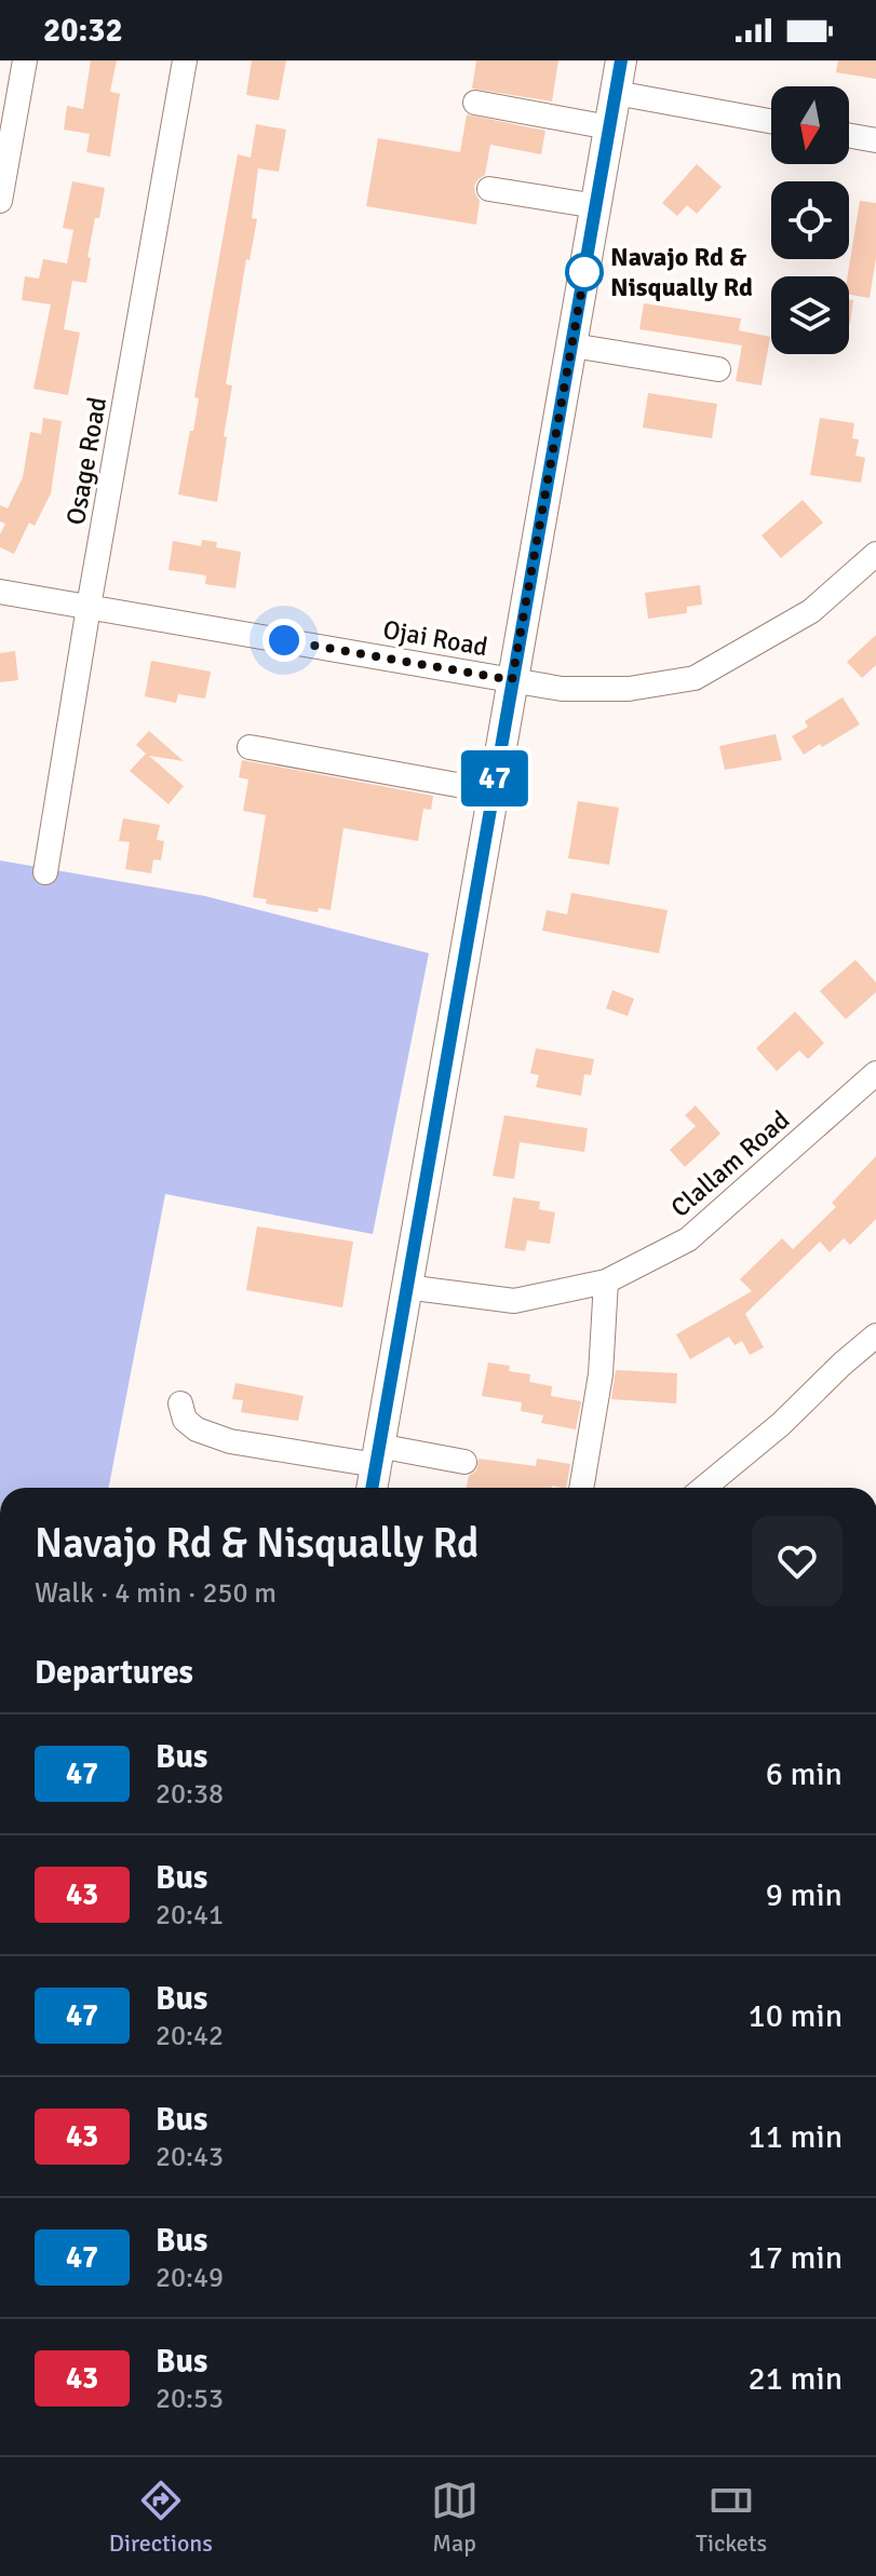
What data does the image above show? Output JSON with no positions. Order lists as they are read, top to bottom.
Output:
{
  "streets": {
    "street": ["Osage Road", "Ojai Road", "Clallam Road"]
  },
  "crossings": [
    ["Osage Road", "Ojai Road"]
  ],
  "places": ["Navajo Rd & Nisqually Rd"],
  "lines": ["bus line 47"],
  "north": "bottom",
  "page": {
    "status": "20:32",
    "on_map": "47",
    "heading": [
      ["Navajo Rd & Nisqually Rd", "Walk · 4 min · 250 m"],
      "Departures"
    ],
    "list": [
      {
        "mark": "47",
        "name": "Bus",
        "note": "20:38",
        "value": "6 min"
      },
      {
        "mark": "43",
        "name": "Bus",
        "note": "20:41",
        "value": "9 min"
      },
      {
        "mark": "47",
        "name": "Bus",
        "note": "20:42",
        "value": "10 min"
      },
      {
        "mark": "43",
        "name": "Bus",
        "note": "20:43",
        "value": "11 min"
      },
      {
        "mark": "47",
        "name": "Bus",
        "note": "20:49",
        "value": "17 min"
      },
      {
        "mark": "43",
        "name": "Bus",
        "note": "20:53",
        "value": "21 min"
      }
    ],
    "tabs": ["Directions", "Map", "Tickets"]
  }
}
